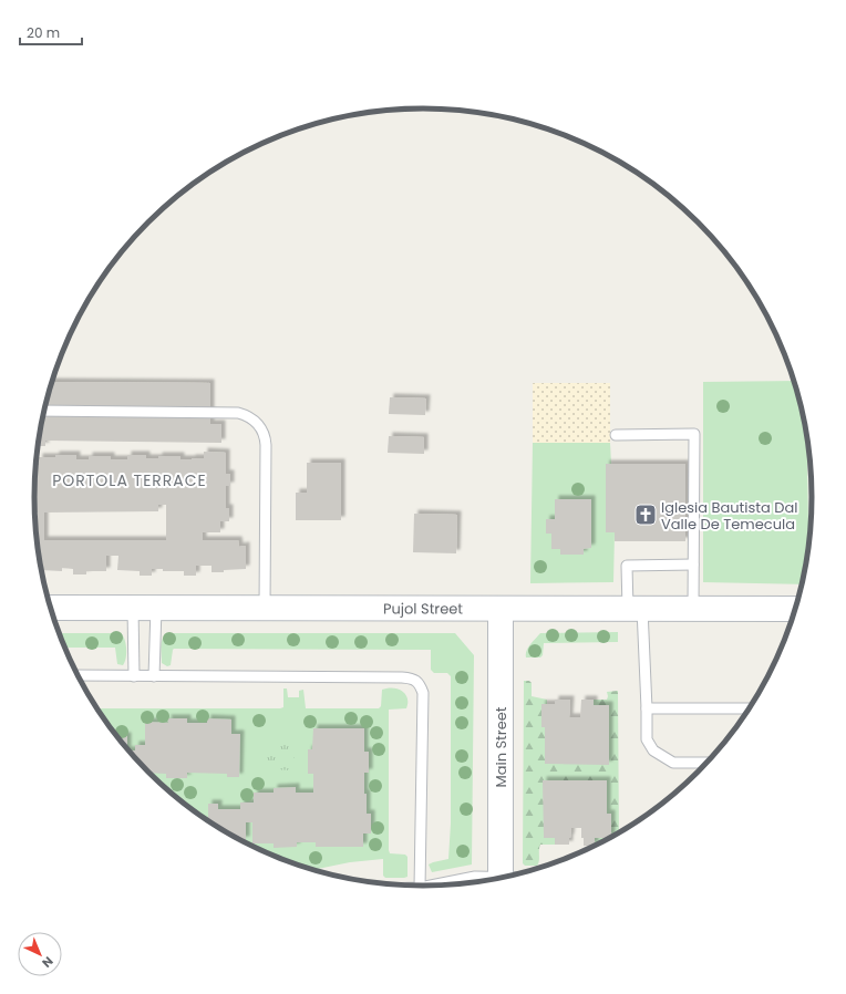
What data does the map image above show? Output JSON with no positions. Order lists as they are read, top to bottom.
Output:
{
  "streets": {
    "street": ["Pujol Street", "Main Street"]
  },
  "crossings": [
    ["Pujol Street", "Main Street"]
  ],
  "districts": ["PORTOLA TERRACE"],
  "places": {
    "church": ["Iglesia Bautista Dal Valle De Temecula"]
  },
  "scale_bar": "20 m",
  "north": "bottom right"
}
